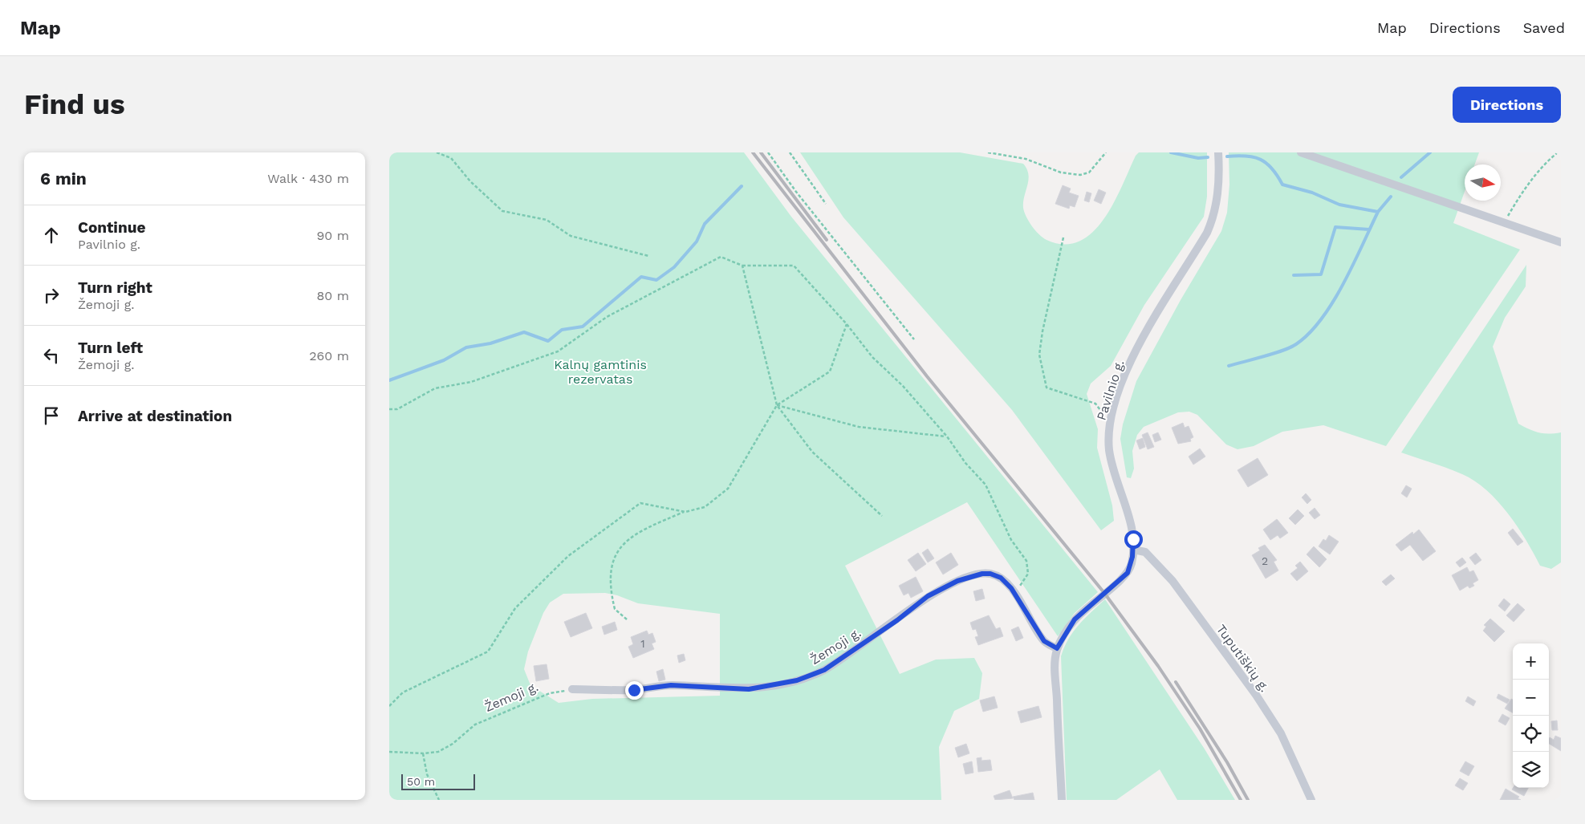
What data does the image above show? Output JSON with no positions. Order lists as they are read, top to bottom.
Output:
{
  "streets": {
    "street": ["Pavilnio g.", "Žemoji g.", "Tuputiškių g."]
  },
  "crossings": [
    ["Pavilnio g.", "Žemoji g."],
    ["Pavilnio g.", "Tuputiškių g."]
  ],
  "parks": ["Kalnų gamtinis rezervatas"],
  "house_numbers": ["2", "1"],
  "scale_bar": "50 m",
  "north": "right",
  "page": {
    "header": "Map",
    "nav": ["Map", "Directions", "Saved"],
    "buttons": "Directions",
    "title": "Find us",
    "heading": ["6 min", "Walk · 430 m"],
    "list": [
      ["Continue", "Pavilnio g.", "90 m"],
      ["Turn right", "Žemoji g.", "80 m"],
      ["Turn left", "Žemoji g.", "260 m"],
      "Arrive at destination"
    ],
    "map_buttons": ["+", "−"],
    "scale": "50 m"
  }
}
